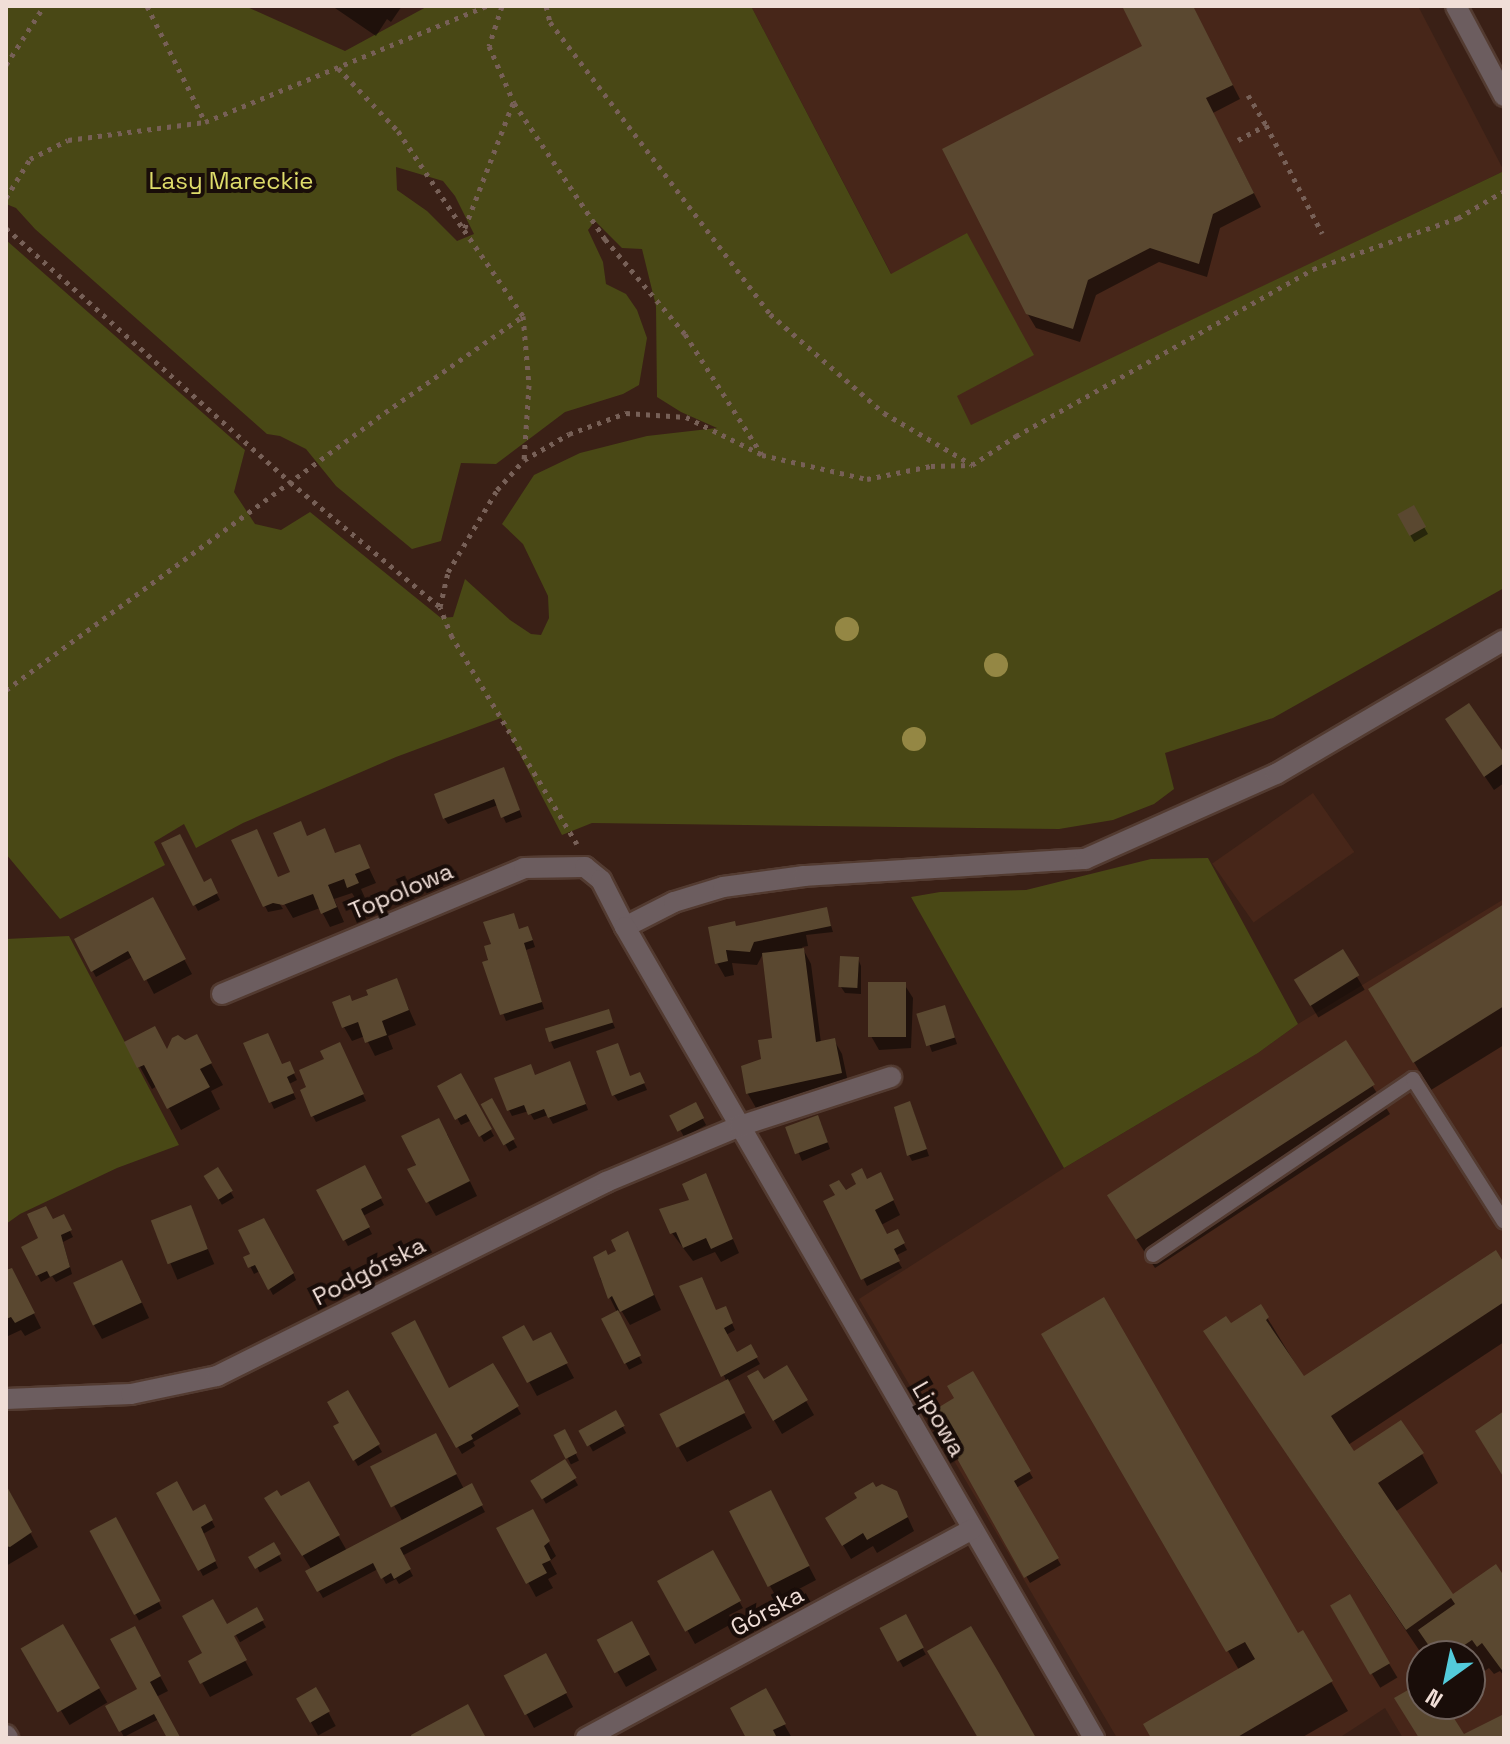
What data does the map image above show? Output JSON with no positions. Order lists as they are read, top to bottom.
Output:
{
  "streets": {
    "street": [
      "Topolowa",
      "Podgórska",
      "Lipowa",
      "Górska"
    ]
  },
  "crossings": [
    ["Topolowa", "Lipowa"],
    ["Podgórska", "Lipowa"],
    ["Lipowa", "Górska"]
  ],
  "parks": ["Lasy Mareckie"],
  "north": "bottom left"
}
